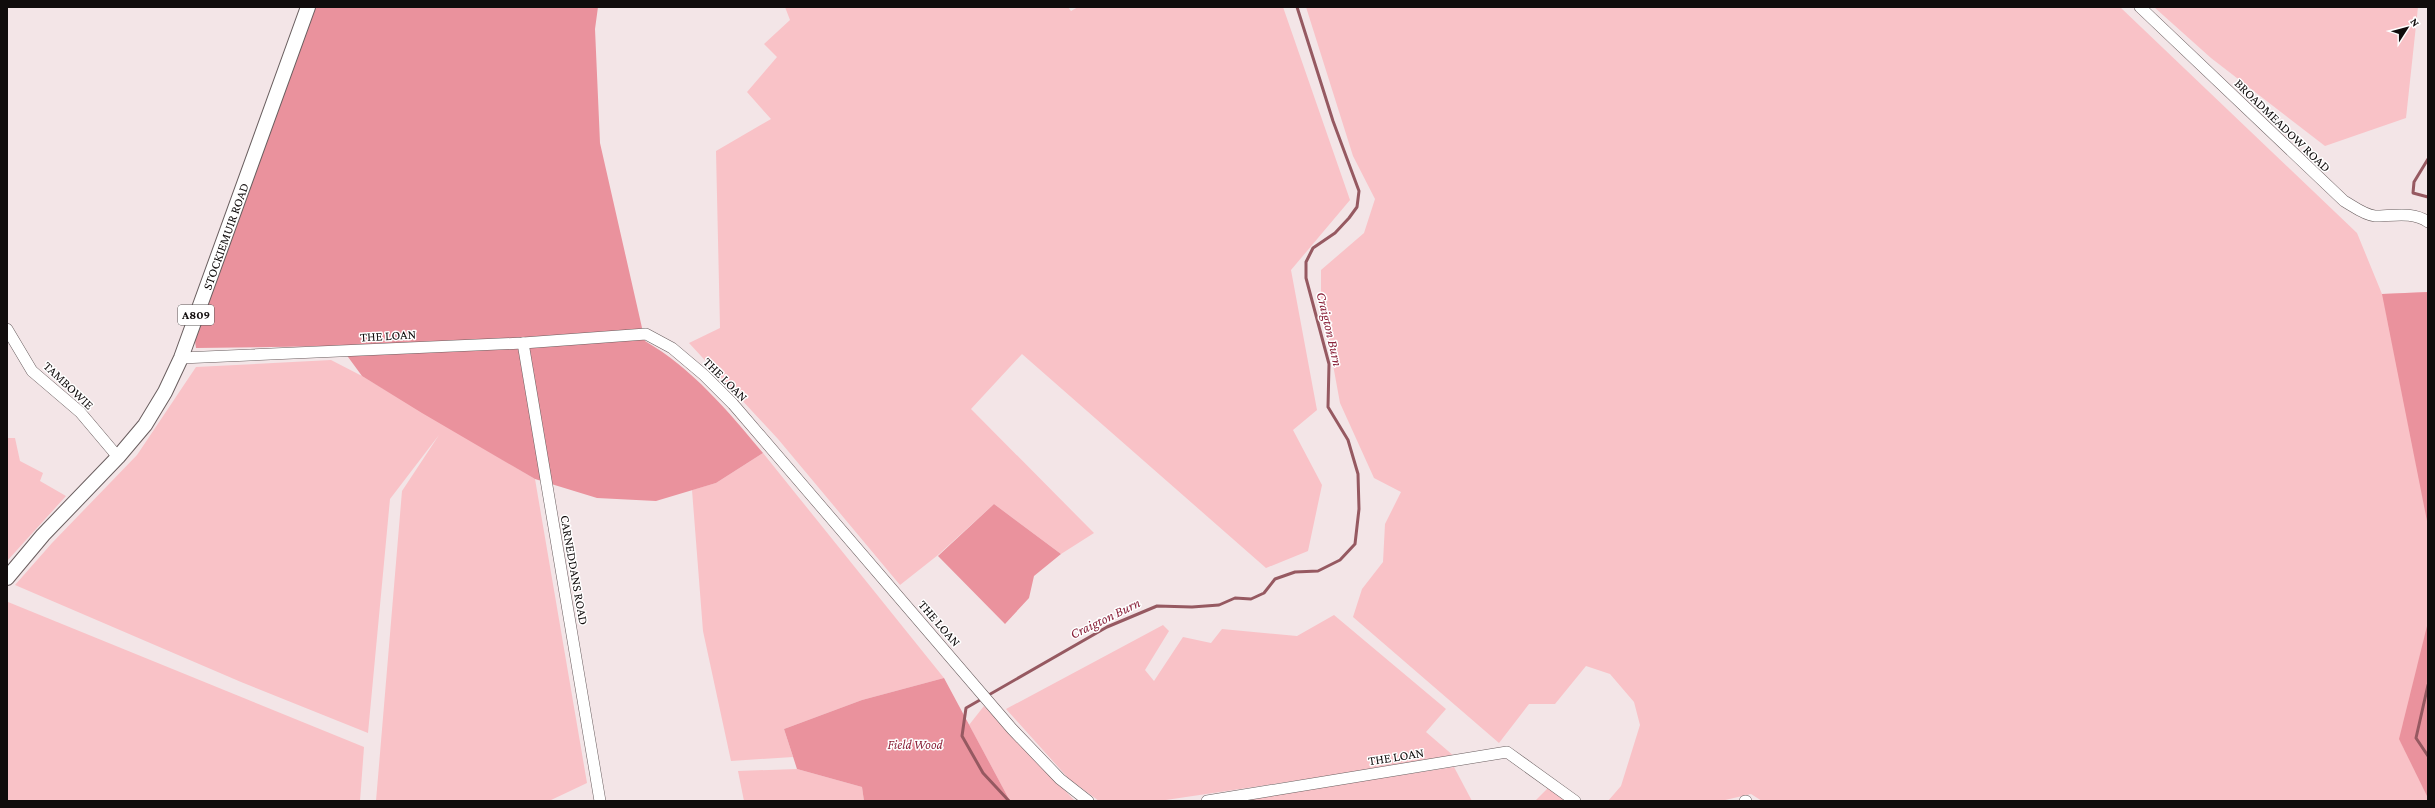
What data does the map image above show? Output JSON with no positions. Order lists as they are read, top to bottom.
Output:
{
  "streets": {
    "main road": ["STOCKIEMUIR ROAD", "A809"],
    "street": [
      "BROADMEADOW ROAD",
      "THE LOAN",
      "TAMBOWIE",
      "CARNEDDANS ROAD"
    ]
  },
  "crossings": [
    ["STOCKIEMUIR ROAD", "THE LOAN"],
    ["STOCKIEMUIR ROAD", "TAMBOWIE"],
    ["THE LOAN", "CARNEDDANS ROAD"]
  ],
  "water": ["Craigton Burn"],
  "parks": ["Field Wood"],
  "north": "top right"
}
